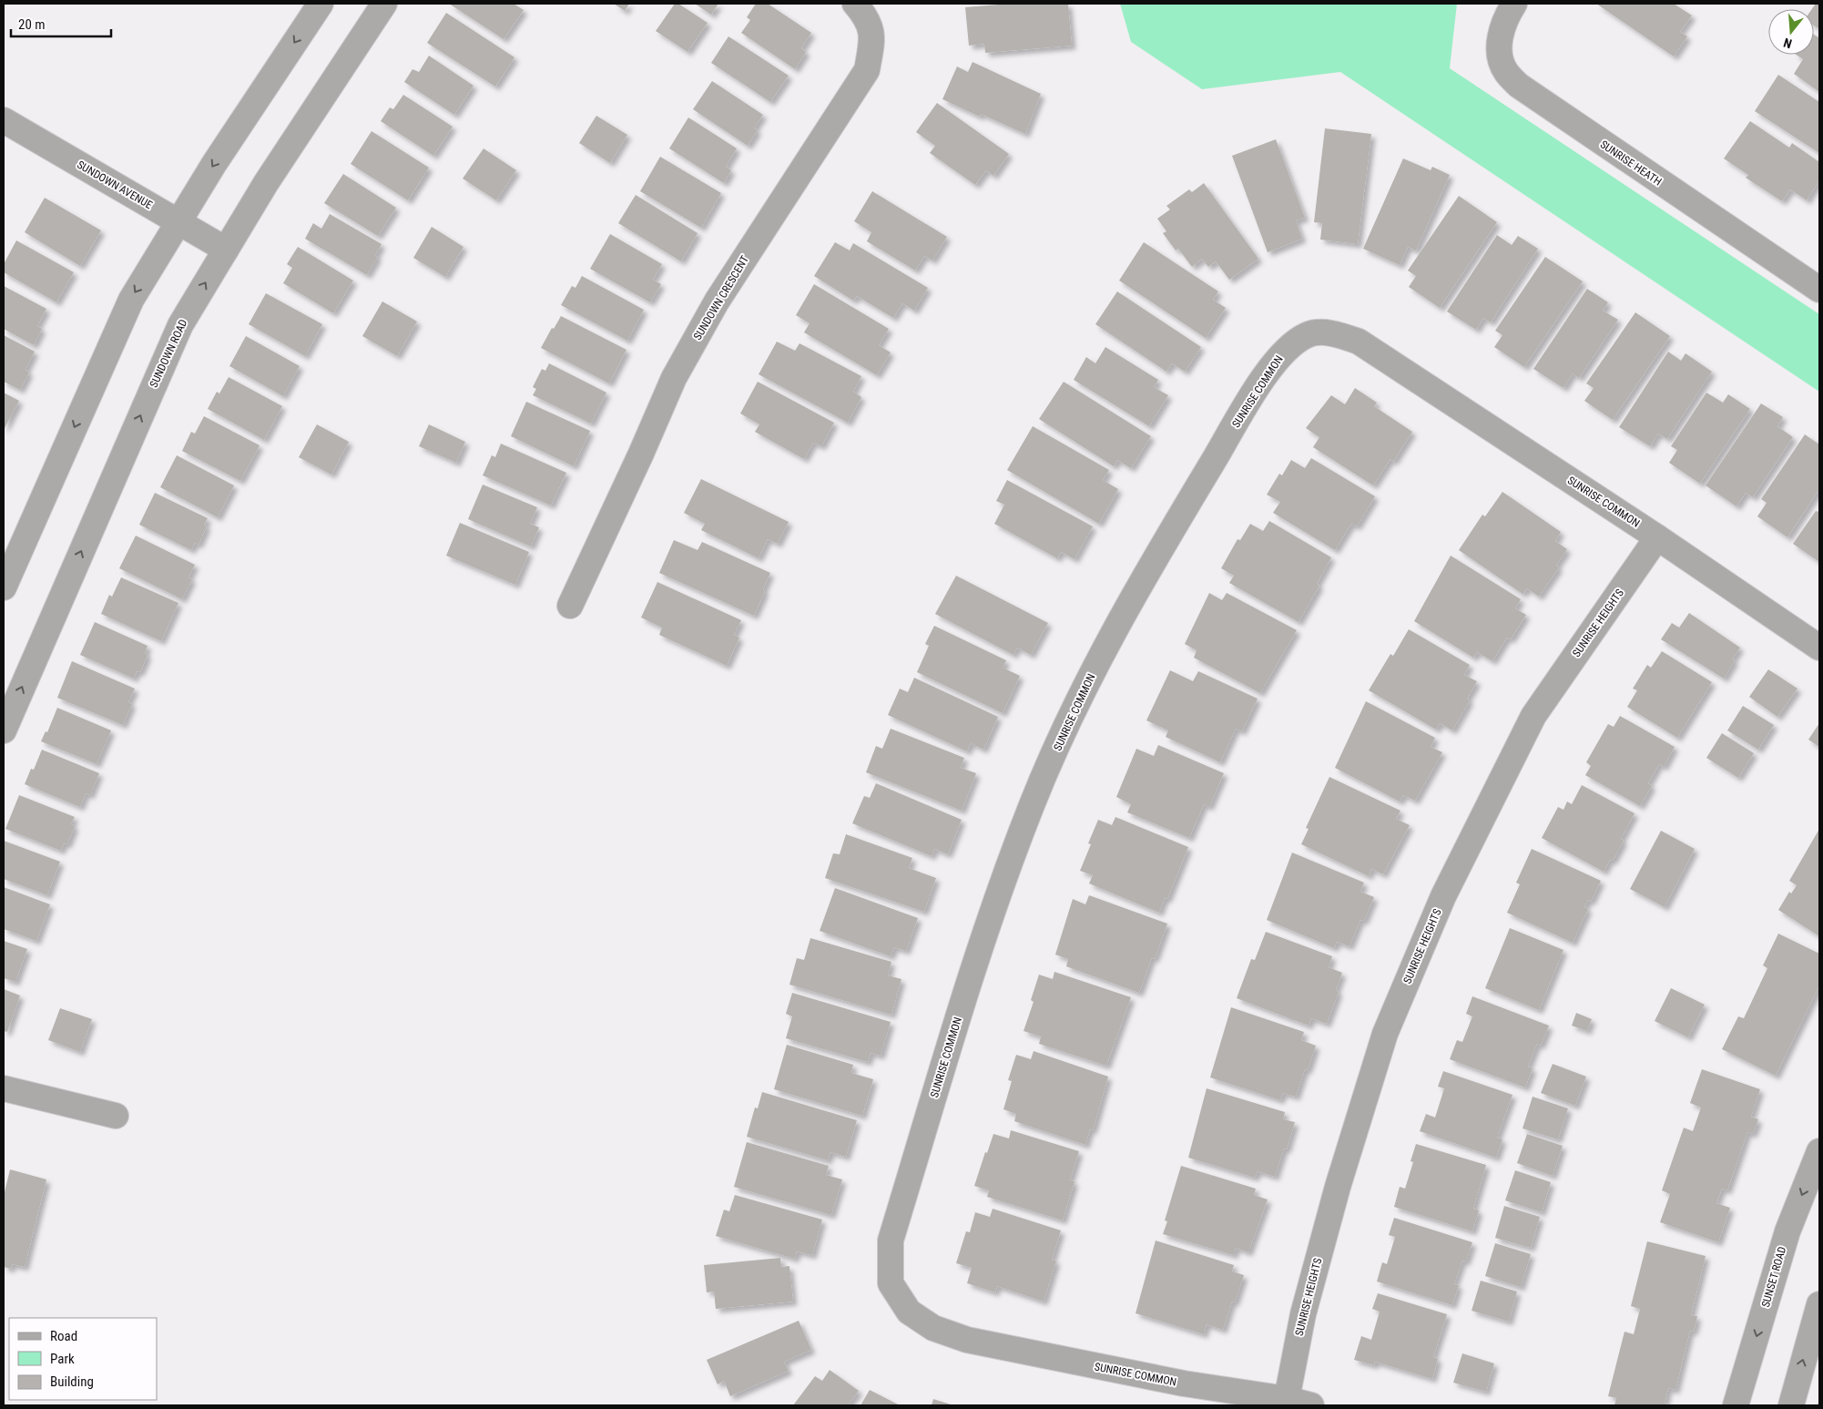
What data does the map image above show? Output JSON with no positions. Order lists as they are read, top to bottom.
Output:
{
  "streets": {
    "street": [
      "SUNRISE HEATH",
      "SUNDOWN AVENUE",
      "SUNDOWN CRESCENT",
      "SUNDOWN ROAD",
      "SUNRISE COMMON",
      "SUNRISE HEIGHTS",
      "SUNSET ROAD"
    ]
  },
  "crossings": [
    ["SUNDOWN AVENUE", "SUNDOWN ROAD"],
    ["SUNRISE COMMON", "SUNRISE HEIGHTS"]
  ],
  "legend": ["Road", "Park", "Building"],
  "scale_bar": "20 m",
  "north": "bottom"
}
